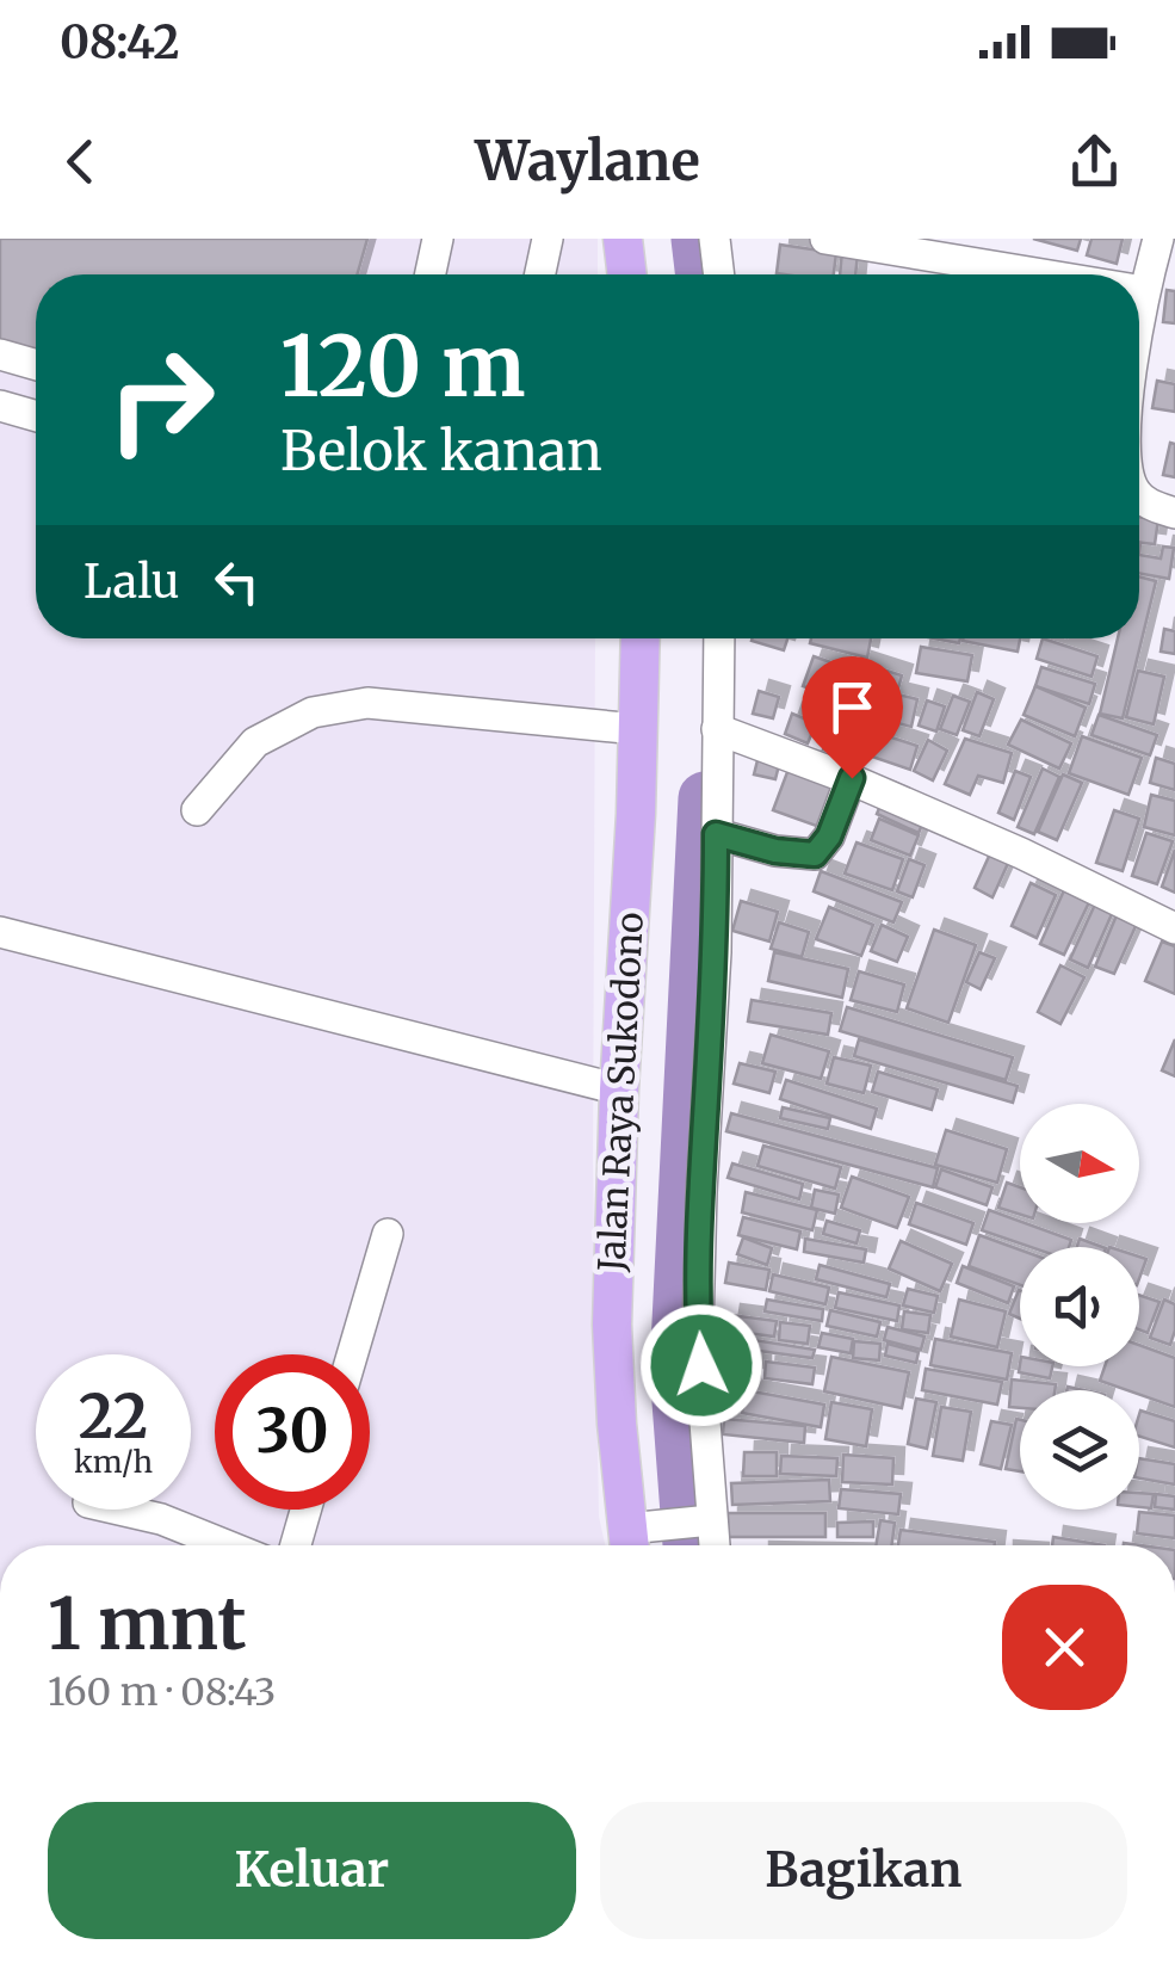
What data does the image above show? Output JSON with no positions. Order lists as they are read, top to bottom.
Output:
{
  "streets": {
    "main road": ["Jalan Raya Sukodono"]
  },
  "north": "right",
  "page": {
    "status": "08:42",
    "header": "Waylane",
    "turn": ["120 m", "Belok kanan"],
    "then": "Lalu",
    "speed": "22 km/h",
    "limit": "30",
    "heading": ["1 mnt", "160 m · 08:43"],
    "buttons": ["Keluar", "Bagikan"]
  }
}
